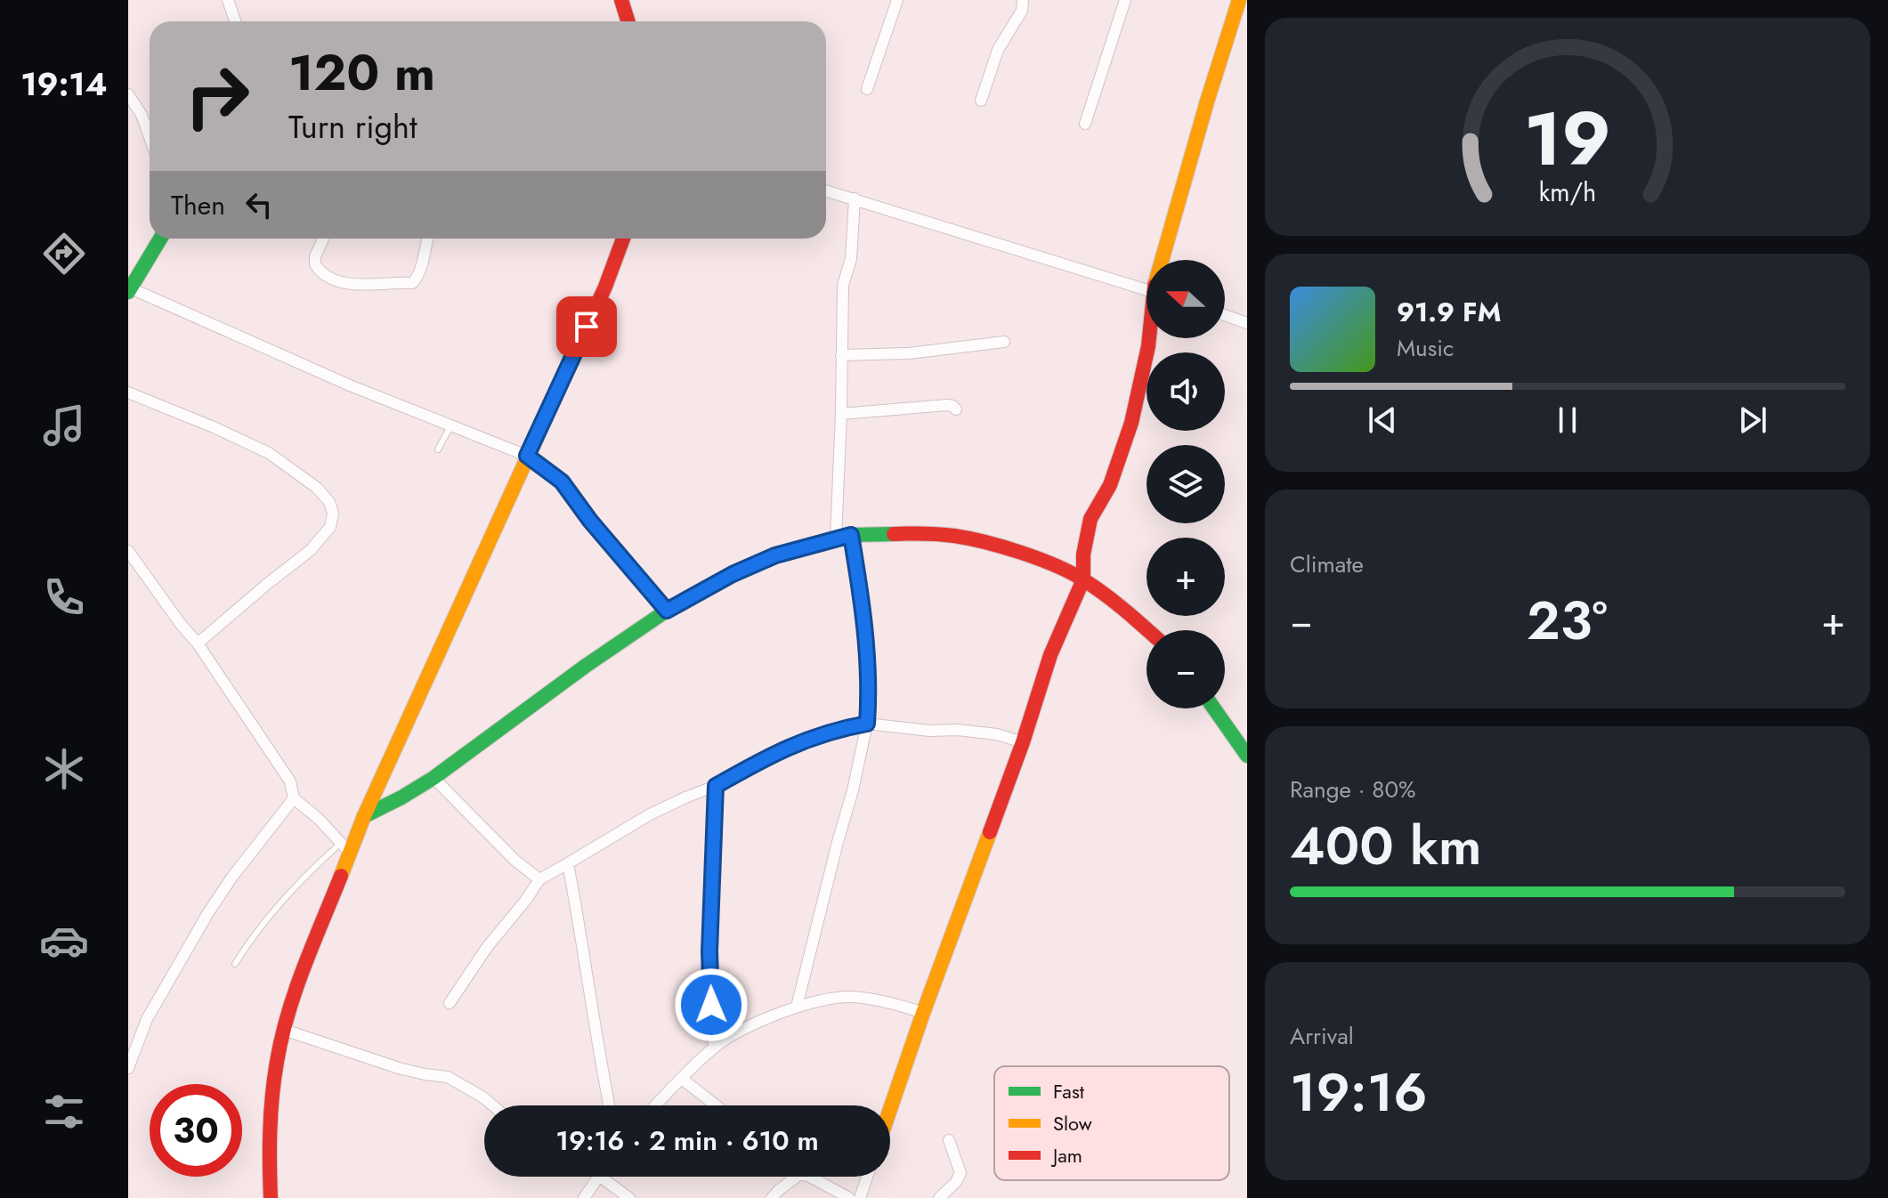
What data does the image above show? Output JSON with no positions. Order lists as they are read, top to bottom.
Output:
{
  "legend": ["Fast", "Slow", "Jam"],
  "north": "left",
  "page": {
    "tabs": "19:14",
    "turn": ["120 m", "Turn right"],
    "then": "Then",
    "map_buttons": ["+", "−"],
    "song": ["91.9 FM", "Music"],
    "tile": [
      "Climate",
      ["Range · 80%", "400 km"],
      ["Arrival", "19:16"]
    ],
    "heat": ["−", "23°", "+"],
    "limit": "30",
    "trip": "19:16 · 2 min · 610 m",
    "gauge": ["19", "km/h"]
  }
}
